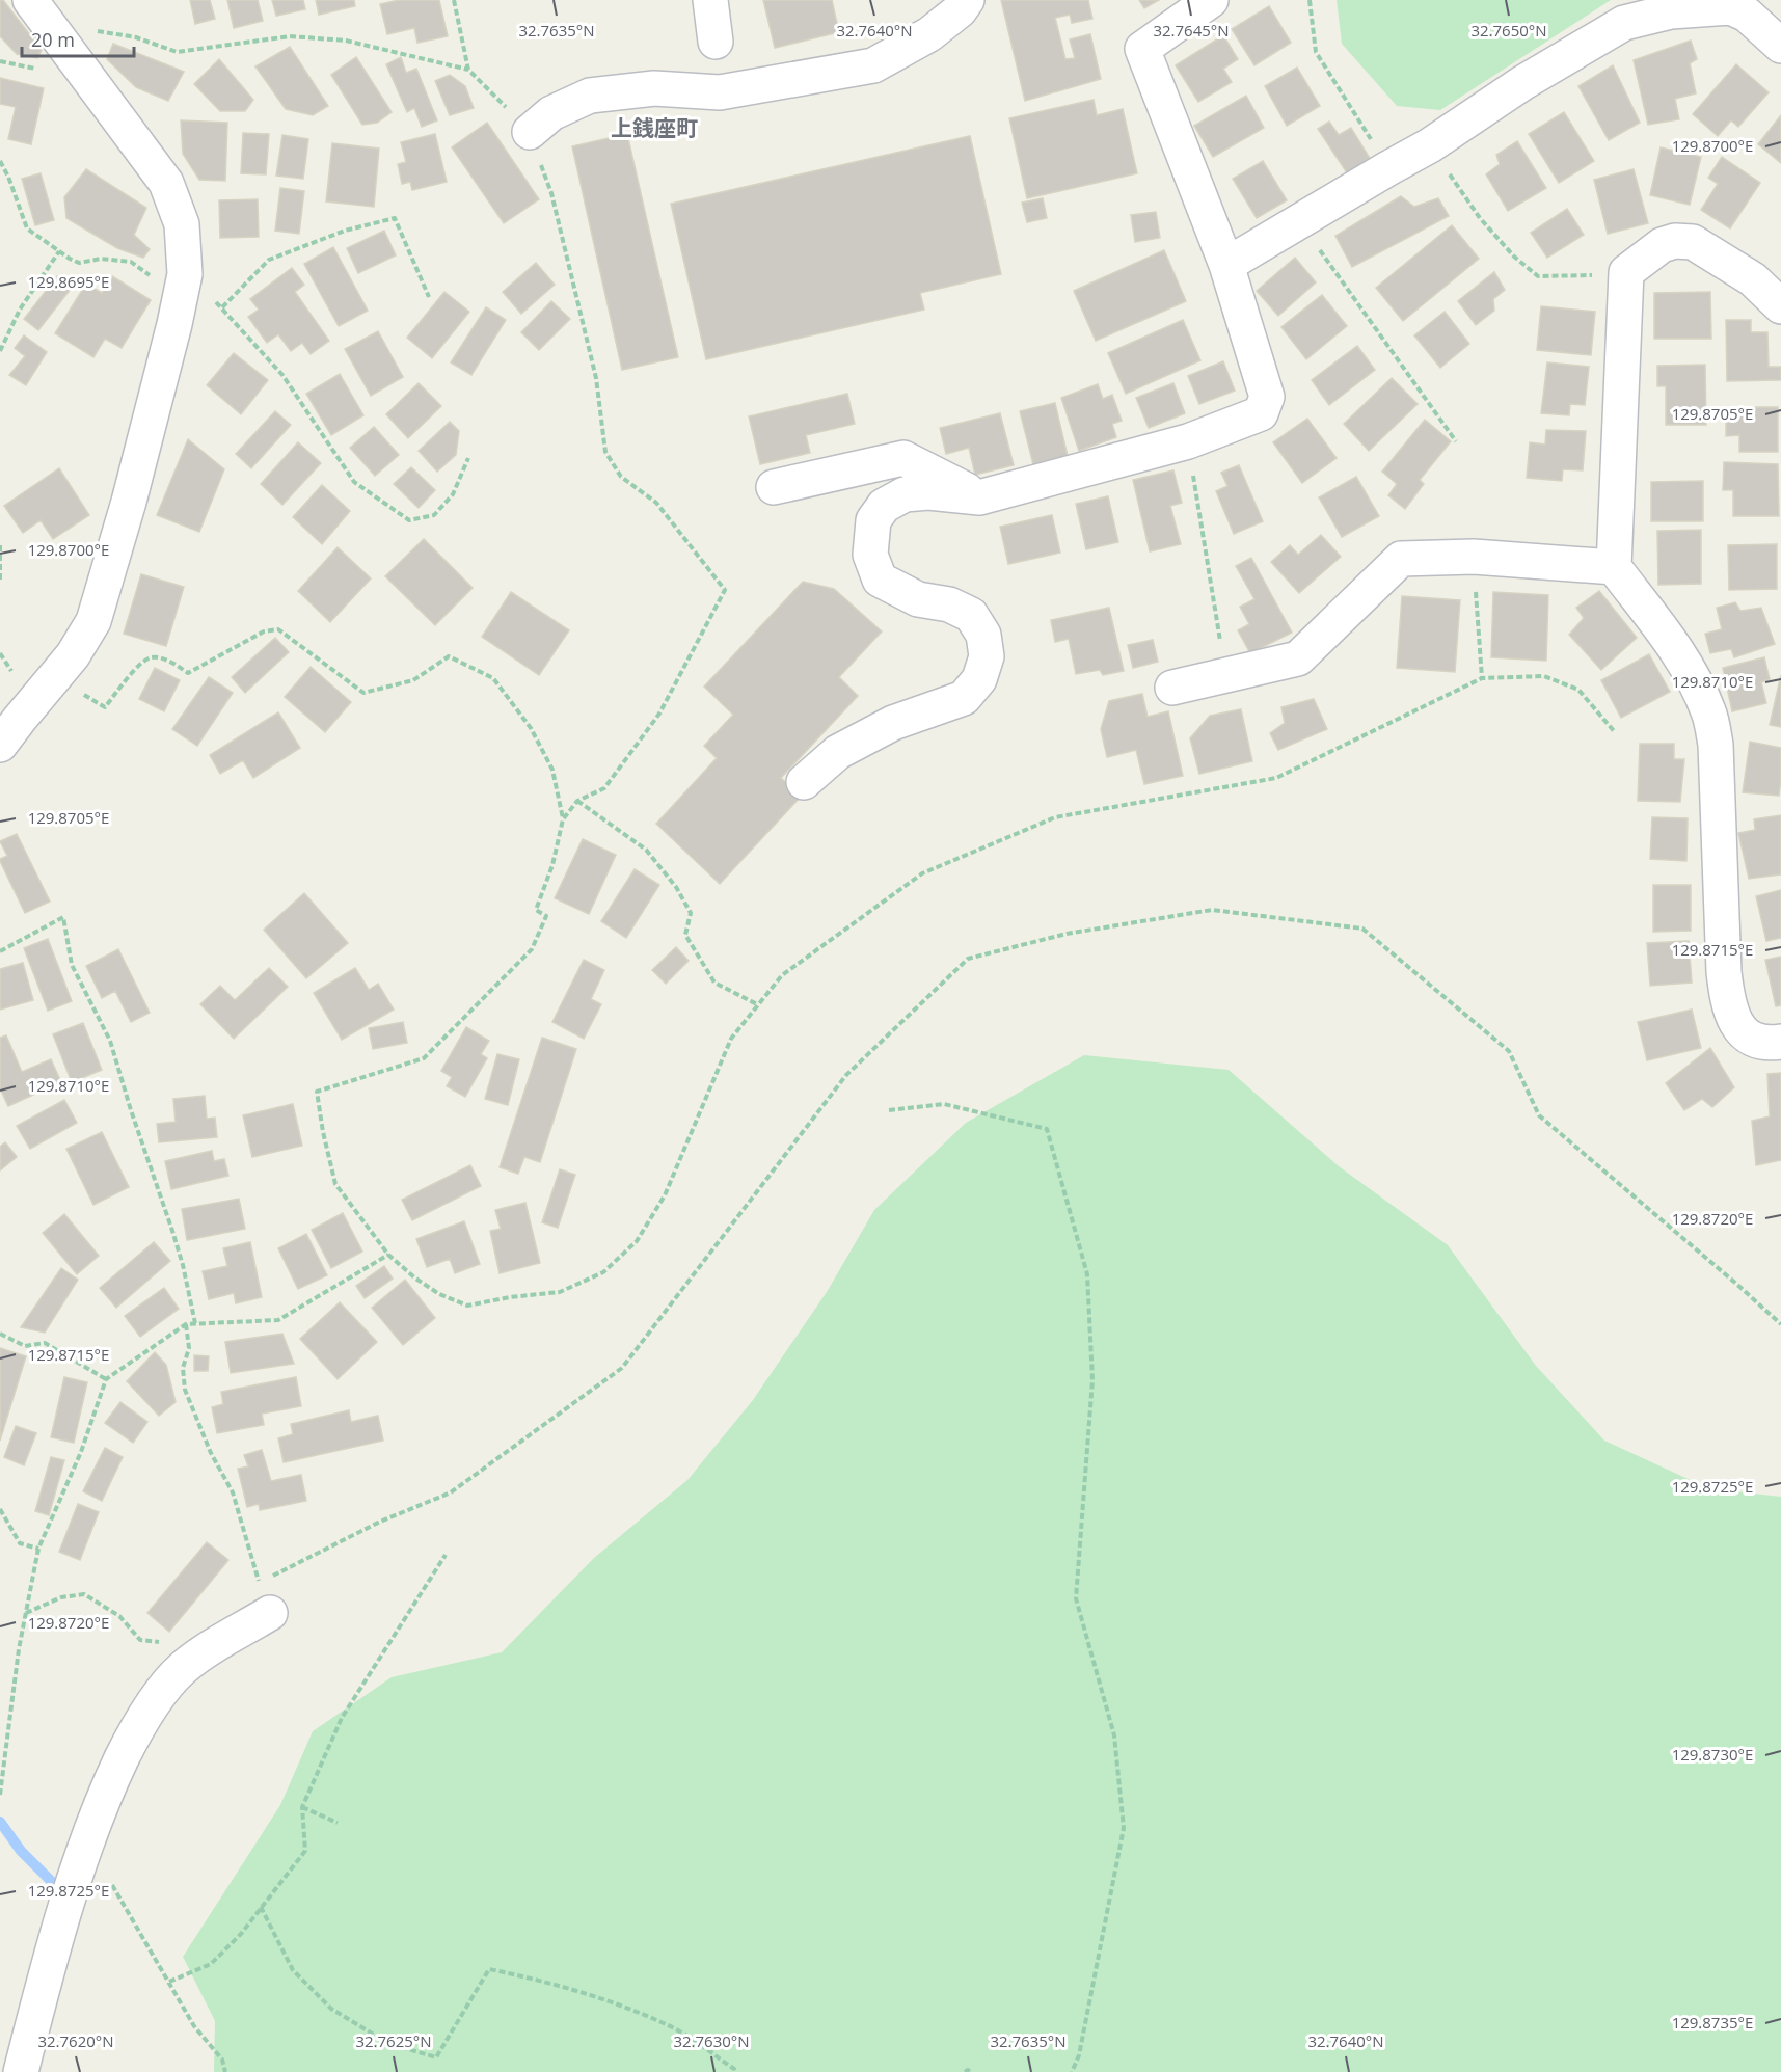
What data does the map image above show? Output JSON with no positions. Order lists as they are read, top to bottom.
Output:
{
  "districts": ["上銭座町"],
  "scale_bar": "20 m",
  "coordinates": [
    "32.7635°N",
    "32.7640°N",
    "32.7645°N",
    "32.7650°N",
    "129.8700°E",
    "129.8695°E",
    "129.8705°E",
    "129.8710°E",
    "129.8715°E",
    "129.8720°E",
    "129.8725°E",
    "129.8730°E",
    "129.8735°E",
    "32.7620°N",
    "32.7625°N",
    "32.7630°N"
  ]
}
